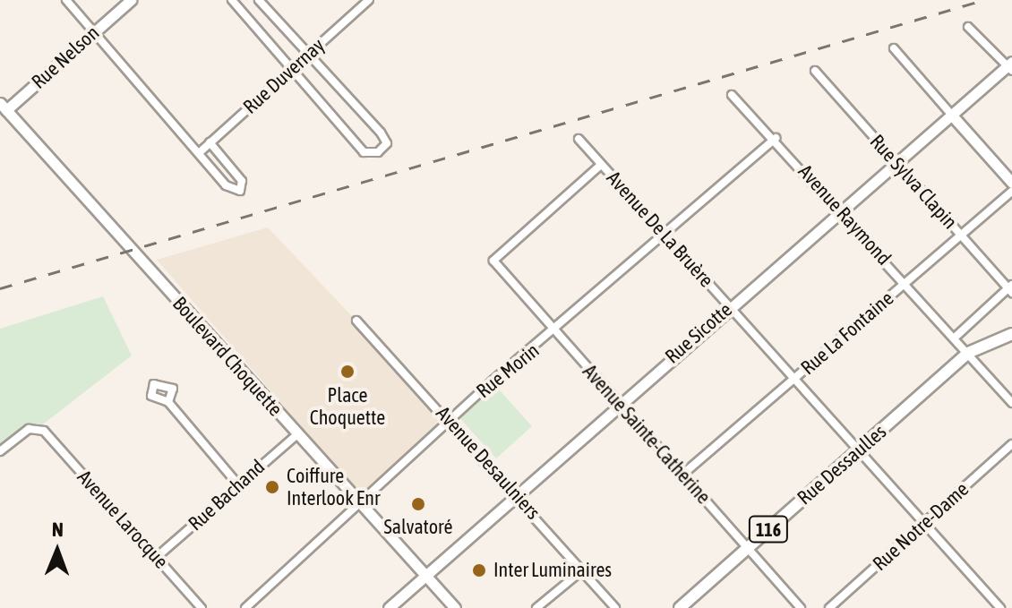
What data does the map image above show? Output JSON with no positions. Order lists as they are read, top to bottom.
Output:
{
  "streets": {
    "main road": ["Rue Dessaulles", "116"],
    "street": [
      "Rue Nelson",
      "Rue Duvernay",
      "Rue Sylva Clapin",
      "Avenue Raymond",
      "Avenue De La Bruère",
      "Rue Sicotte",
      "Rue La Fontaine",
      "Boulevard Choquette",
      "Rue Morin",
      "Avenue Sainte-Catherine",
      "Avenue Desaulniers",
      "Rue Bachand",
      "Avenue Larocque",
      "Rue Notre-Dame"
    ]
  },
  "crossings": [
    ["Rue Nelson", "Boulevard Choquette"],
    ["Rue Sylva Clapin", "Rue Sicotte"],
    ["Rue Sylva Clapin", "Rue La Fontaine"],
    ["Avenue Raymond", "Rue Sicotte"],
    ["Avenue Raymond", "Rue La Fontaine"],
    ["Avenue Raymond", "Rue Morin"],
    ["Avenue Raymond", "Rue Dessaulles"],
    ["Avenue De La Bruère", "Rue Sicotte"],
    ["Avenue De La Bruère", "Rue La Fontaine"],
    ["Avenue De La Bruère", "Rue Morin"],
    ["Avenue De La Bruère", "Avenue Sainte-Catherine"],
    ["Avenue De La Bruère", "Rue Dessaulles"],
    ["Avenue De La Bruère", "Rue Notre-Dame"],
    ["Rue Sicotte", "Boulevard Choquette"],
    ["Rue Sicotte", "Avenue Sainte-Catherine"],
    ["Rue Sicotte", "Avenue Desaulniers"],
    ["Rue La Fontaine", "Avenue Sainte-Catherine"],
    ["Boulevard Choquette", "Rue Morin"],
    ["Boulevard Choquette", "Rue Bachand"],
    ["Rue Morin", "Avenue Sainte-Catherine"],
    ["Rue Morin", "Avenue Desaulniers"],
    ["Avenue Sainte-Catherine", "Rue Dessaulles"],
    ["Rue Bachand", "Avenue Larocque"]
  ],
  "places": [
    "Place Choquette",
    "Coiffure Interlook Enr",
    "Salvatoré",
    "Inter Luminaires"
  ],
  "north": "top"
}
